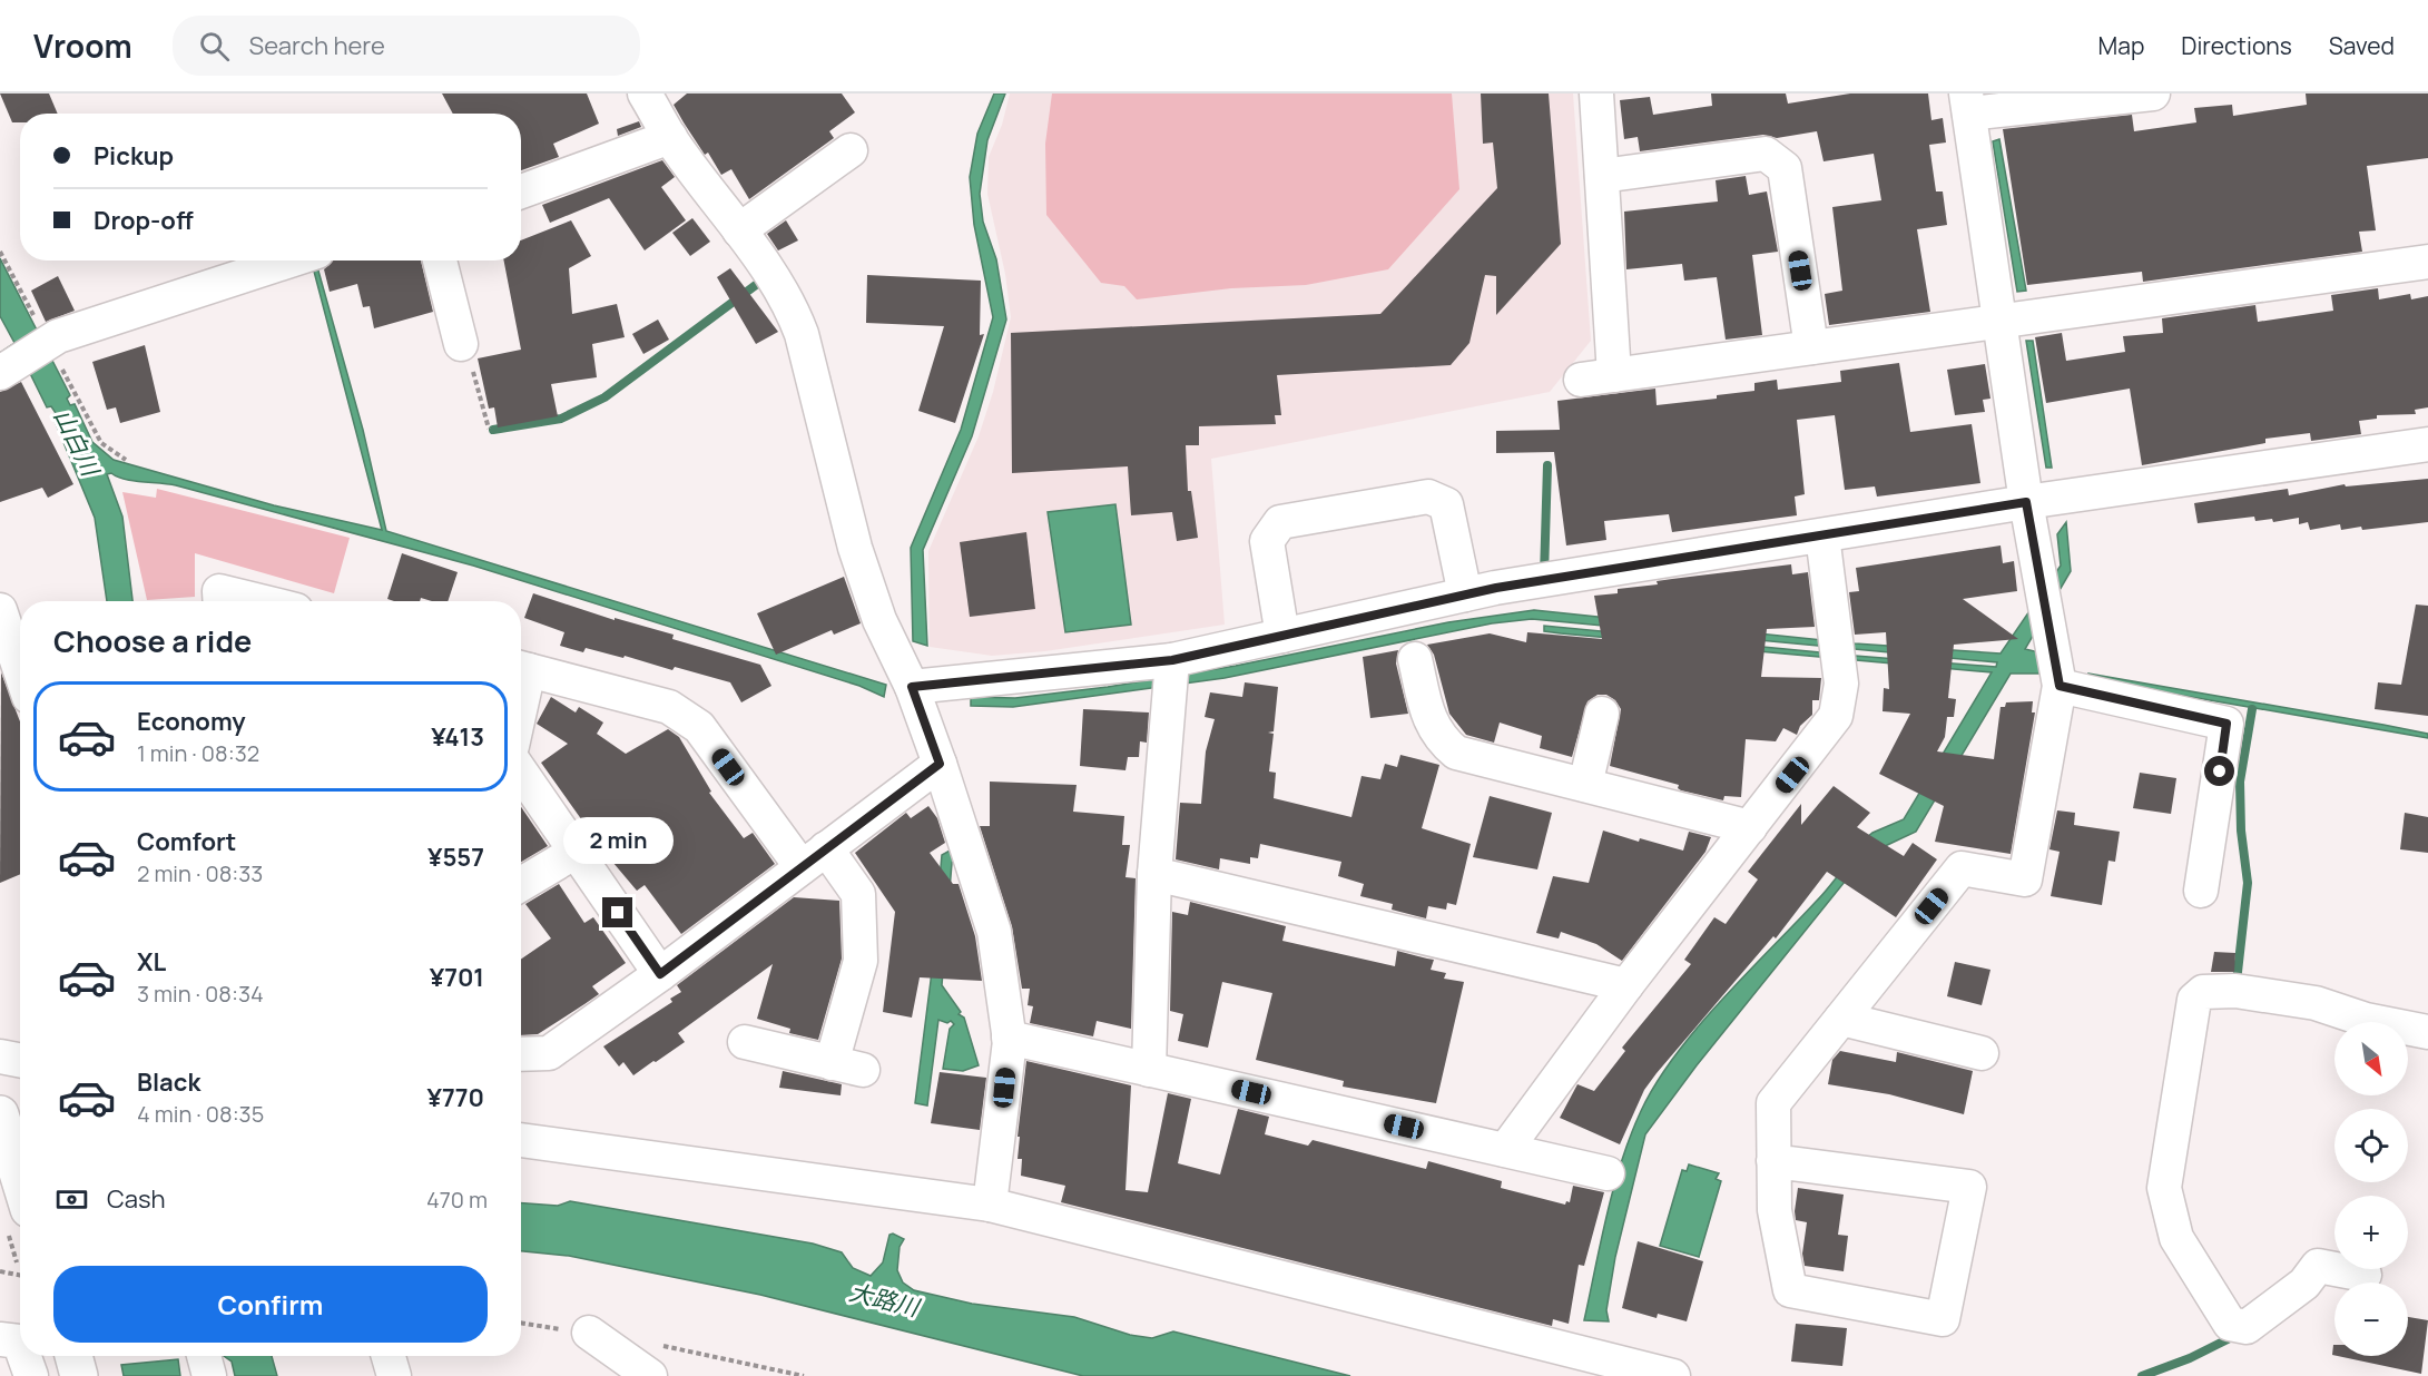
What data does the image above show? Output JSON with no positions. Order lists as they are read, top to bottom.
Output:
{
  "water": ["山白川", "大路川"],
  "north": "bottom right",
  "page": {
    "header": "Vroom",
    "search": "Search here",
    "nav": ["Map", "Directions", "Saved"],
    "banner": ["Pickup", "Drop-off"],
    "heading": "Choose a ride",
    "list": [
      {
        "name": "Economy",
        "note": "1 min · 08:32",
        "value": "¥413"
      },
      {
        "name": "Comfort",
        "note": "2 min · 08:33",
        "value": "¥557"
      },
      {
        "name": "XL",
        "note": "3 min · 08:34",
        "value": "¥701"
      },
      {
        "name": "Black",
        "note": "4 min · 08:35",
        "value": "¥770"
      }
    ],
    "bubble": "2 min",
    "map_buttons": ["+", "−"],
    "pay": ["Cash", "470 m"],
    "buttons": "Confirm"
  }
}
